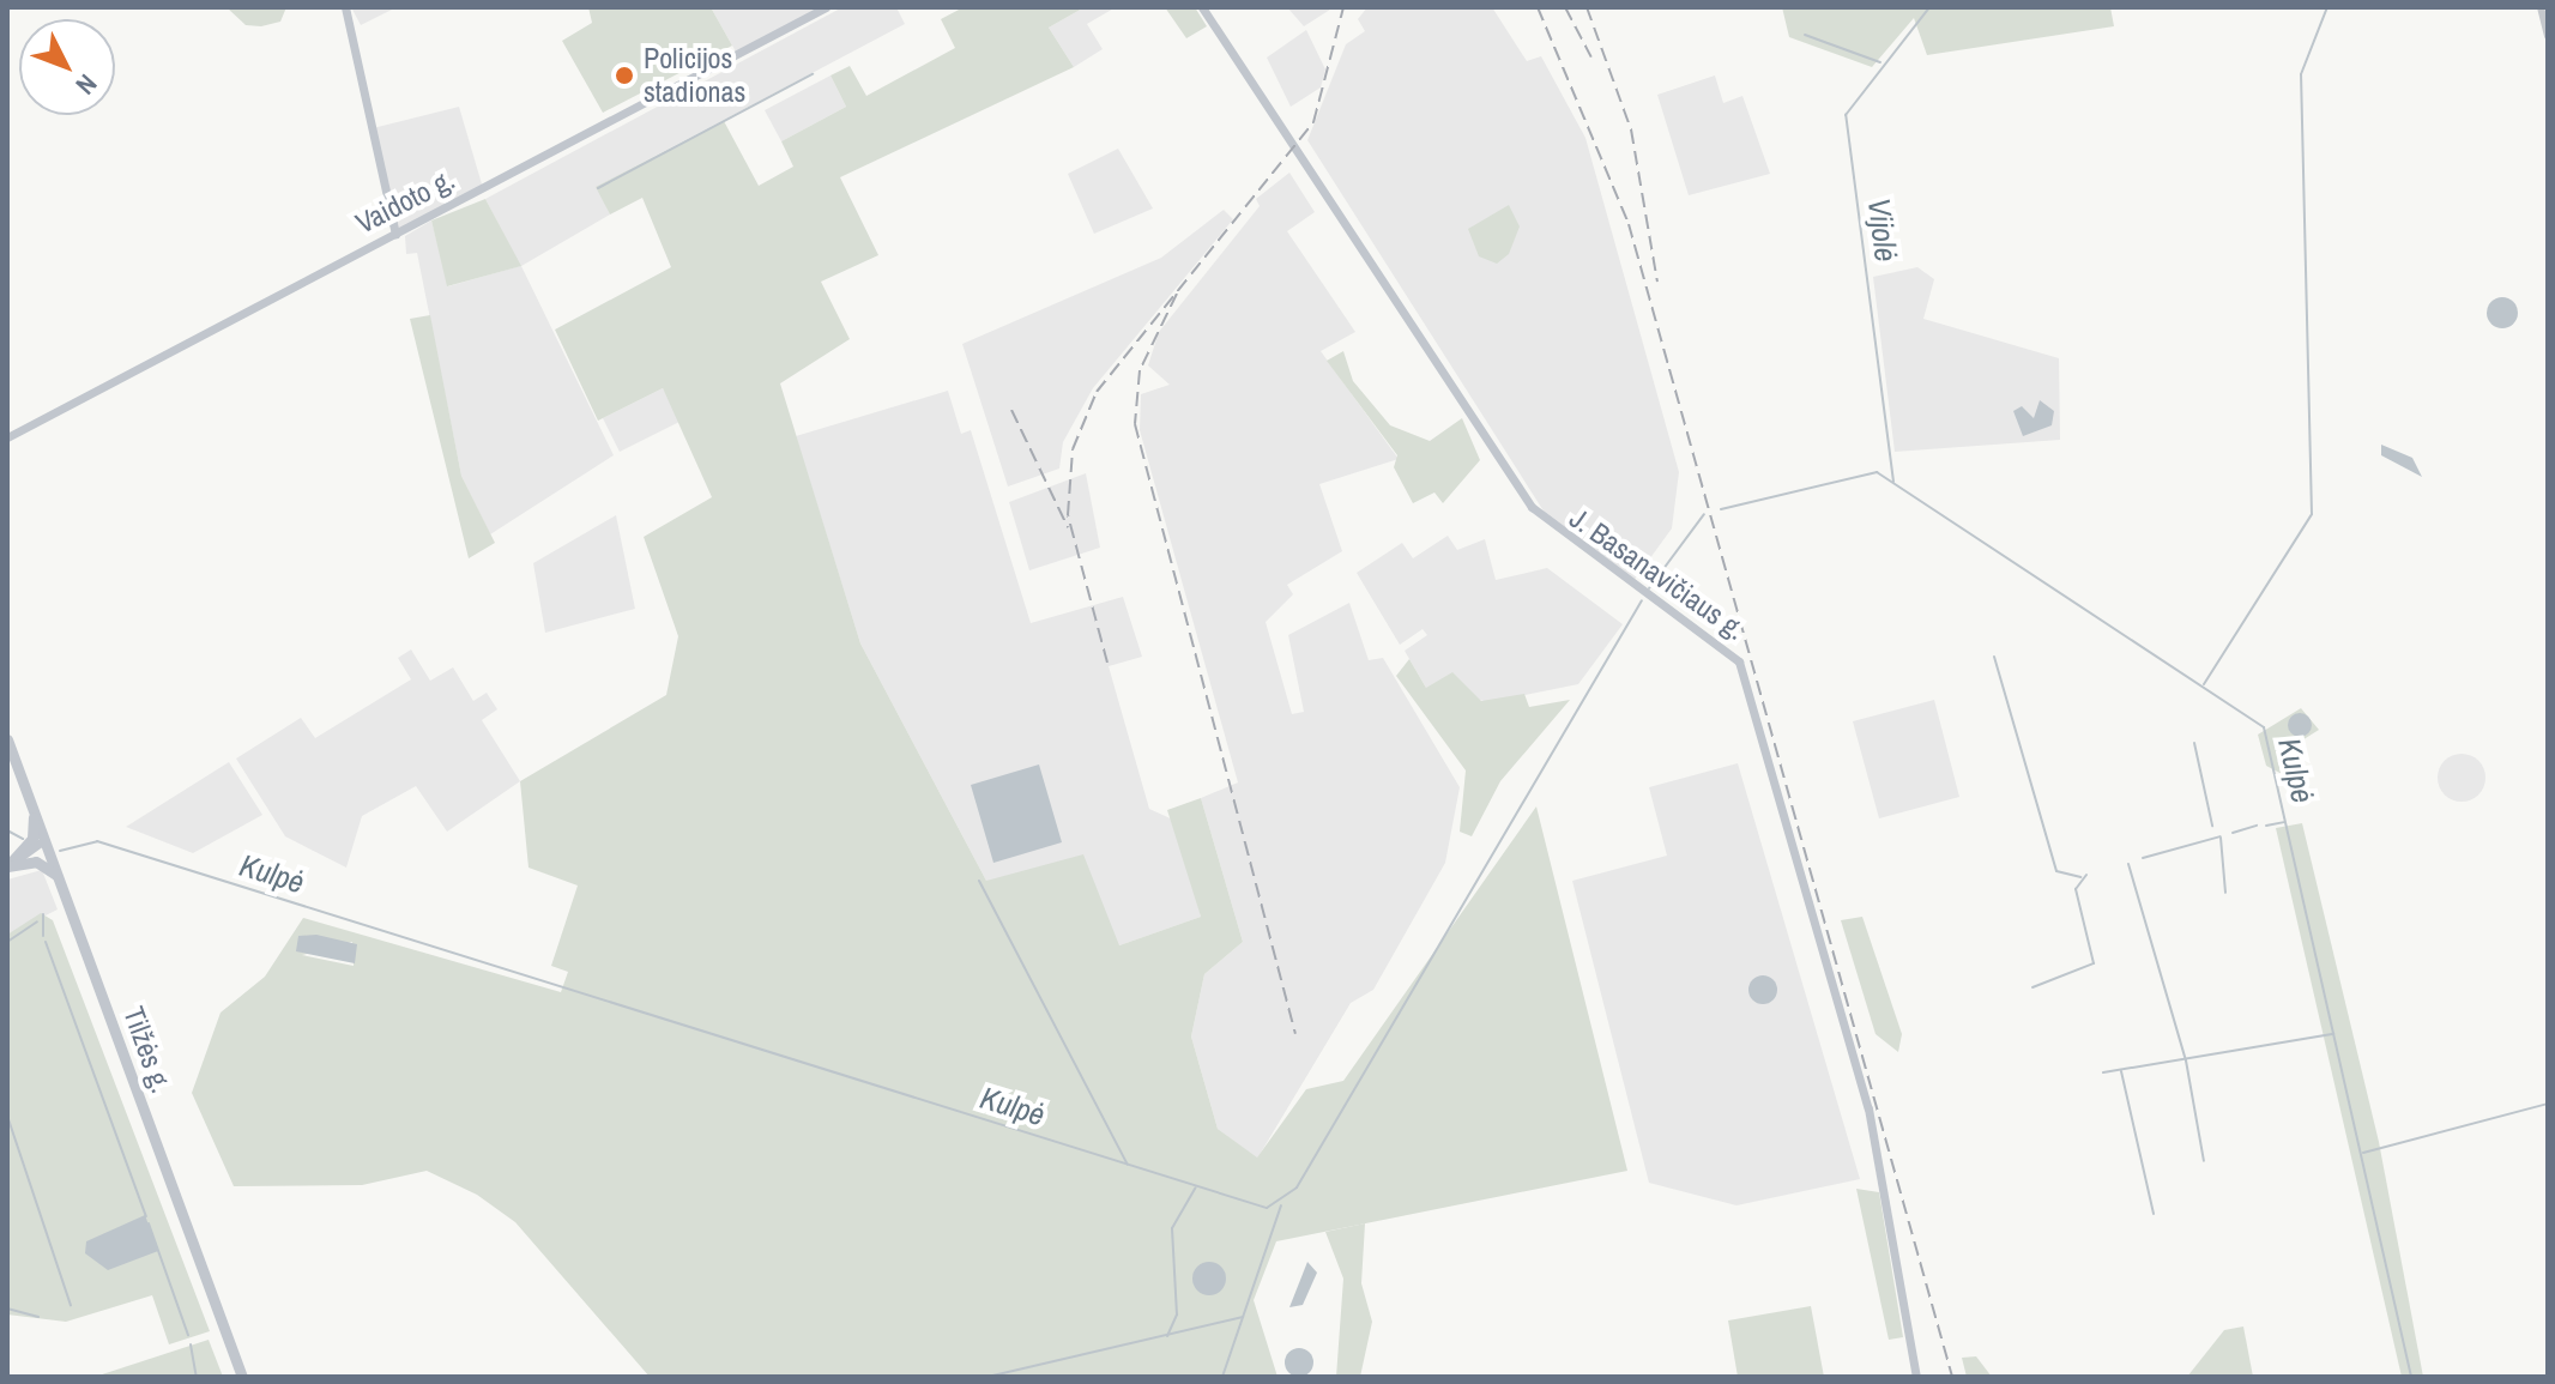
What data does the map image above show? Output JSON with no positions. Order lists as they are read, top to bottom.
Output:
{
  "streets": {
    "highway": ["Tilžės g."],
    "main road": ["Vaidoto g.", "J. Basanavičiaus g."]
  },
  "water": ["Vijolė", "Kulpė"],
  "places": ["Policijos stadionas"],
  "north": "bottom right"
}
